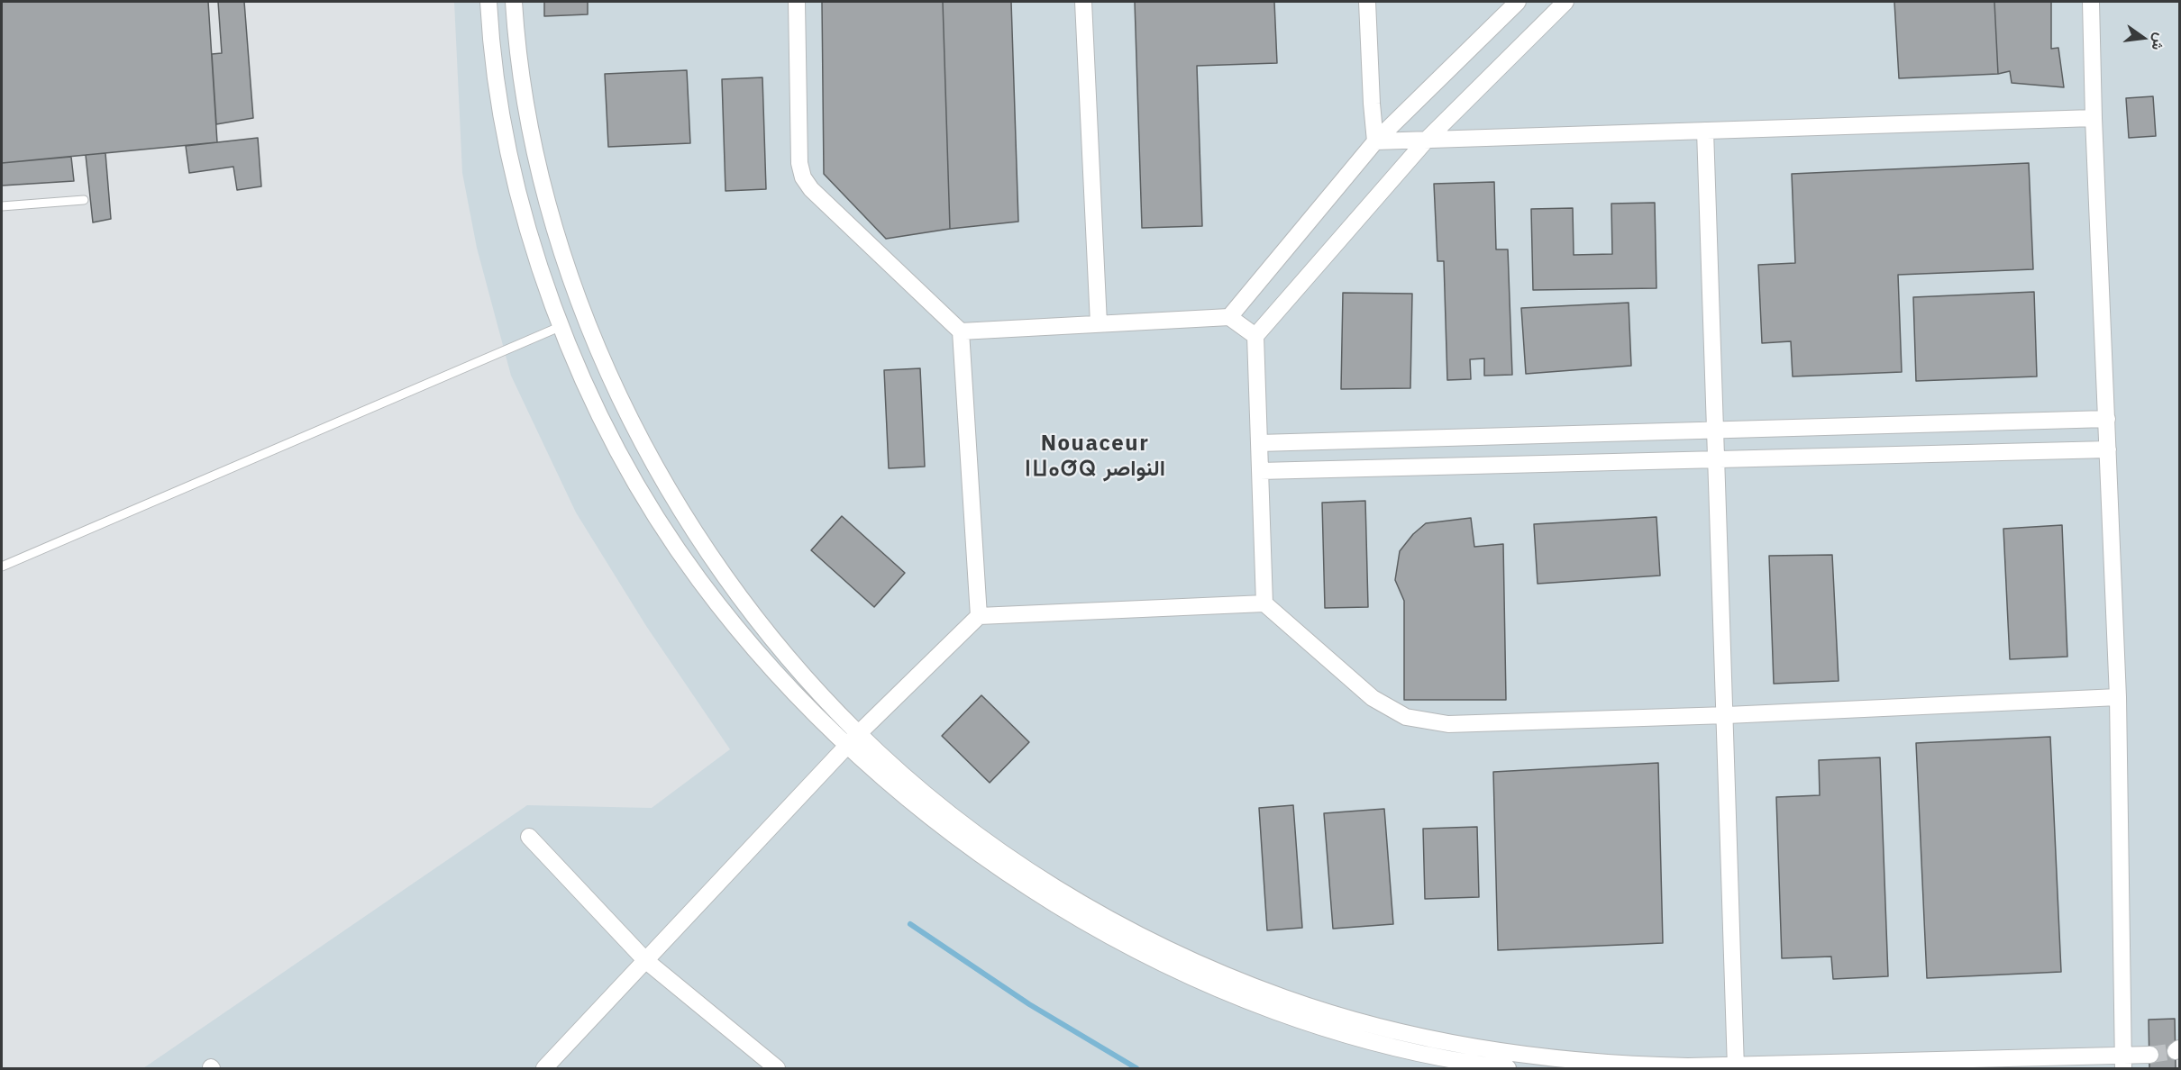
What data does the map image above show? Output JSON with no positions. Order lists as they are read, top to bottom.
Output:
{
  "districts": ["Nouaceur ⵏⵡⴰⵚⵕ النواصر"],
  "north": "right"
}
